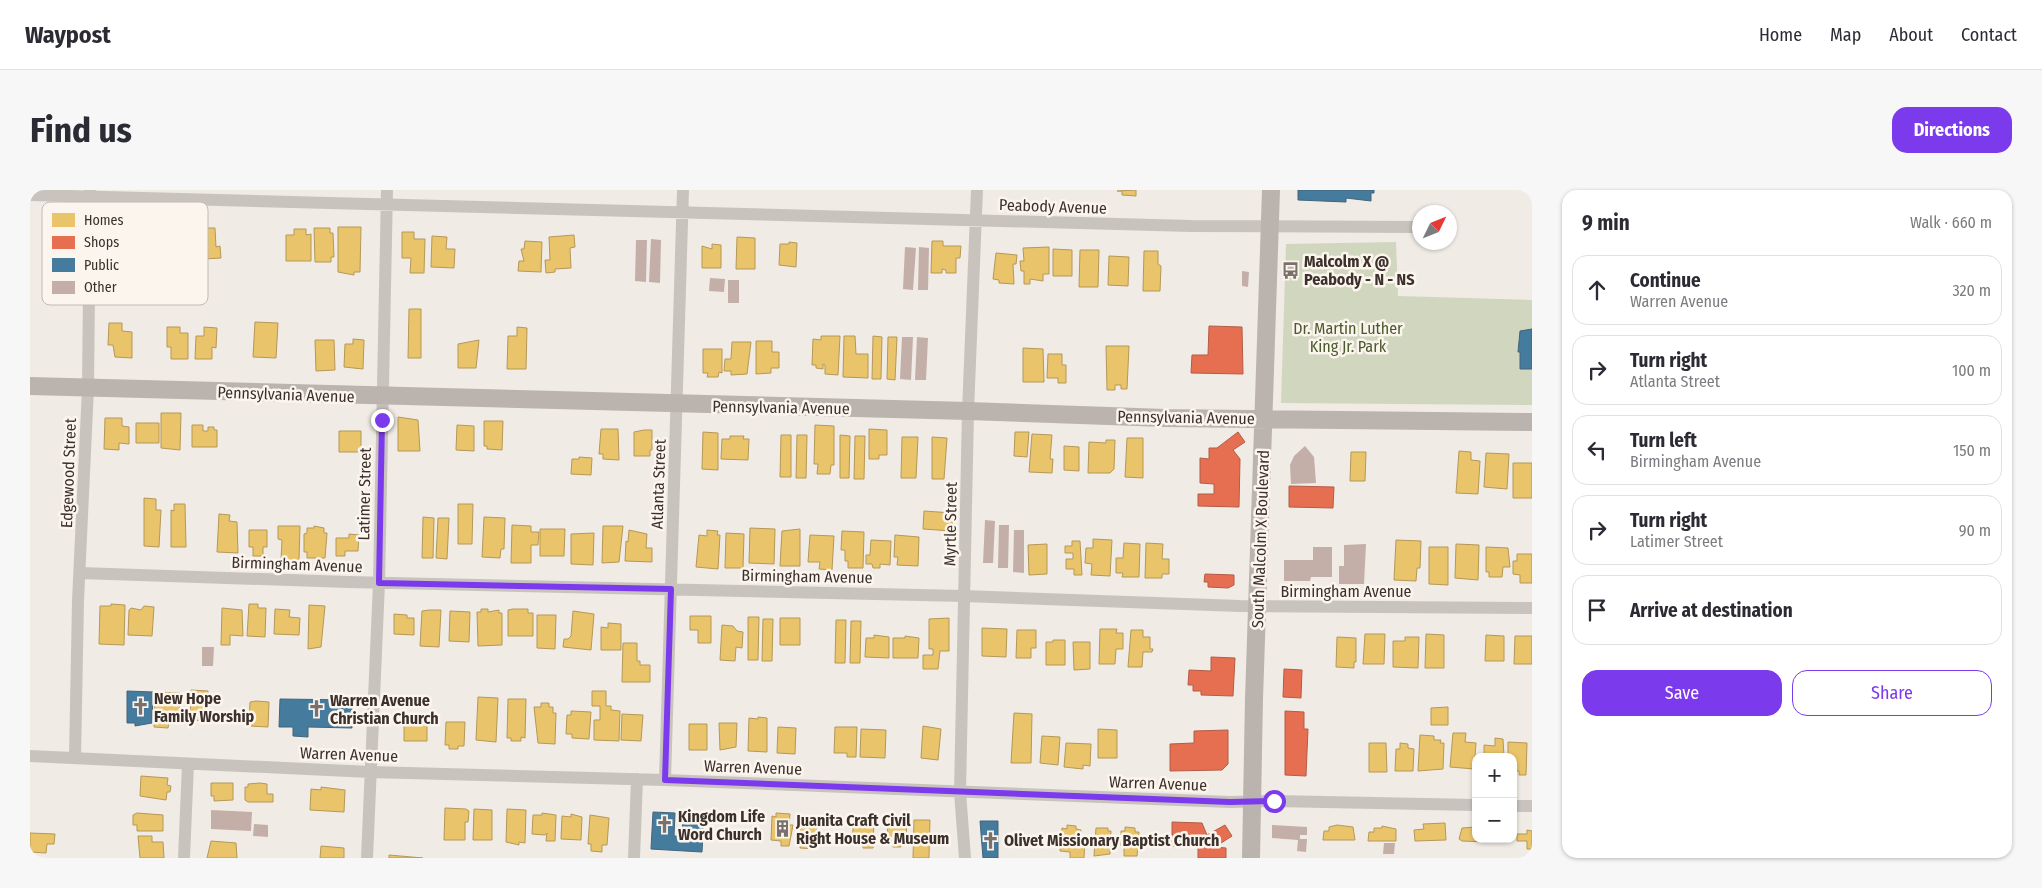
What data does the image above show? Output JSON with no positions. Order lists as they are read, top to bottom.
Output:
{
  "streets": {
    "street": [
      "Peabody Avenue",
      "Pennsylvania Avenue",
      "Edgewood Street",
      "Atlanta Street",
      "Latimer Street",
      "Myrtle Street",
      "South Malcolm X Boulevard",
      "Birmingham Avenue",
      "Warren Avenue"
    ]
  },
  "crossings": [
    ["Peabody Avenue", "Atlanta Street"],
    ["Peabody Avenue", "Latimer Street"],
    ["Peabody Avenue", "Myrtle Street"],
    ["Peabody Avenue", "South Malcolm X Boulevard"],
    ["Pennsylvania Avenue", "Edgewood Street"],
    ["Pennsylvania Avenue", "Atlanta Street"],
    ["Pennsylvania Avenue", "Latimer Street"],
    ["Pennsylvania Avenue", "Myrtle Street"],
    ["Pennsylvania Avenue", "South Malcolm X Boulevard"],
    ["Edgewood Street", "Birmingham Avenue"],
    ["Edgewood Street", "Warren Avenue"],
    ["Atlanta Street", "Birmingham Avenue"],
    ["Atlanta Street", "Warren Avenue"],
    ["Latimer Street", "Birmingham Avenue"],
    ["Latimer Street", "Warren Avenue"],
    ["Myrtle Street", "Birmingham Avenue"],
    ["Myrtle Street", "Warren Avenue"],
    ["South Malcolm X Boulevard", "Birmingham Avenue"],
    ["South Malcolm X Boulevard", "Warren Avenue"]
  ],
  "parks": ["Dr. Martin Luther King Jr. Park"],
  "places": {
    "bus stop": ["Malcolm X @ Peabody - N - NS"],
    "church": [
      "New Hope Family Worship",
      "Warren Avenue Christian Church",
      "Kingdom Life Word Church",
      "Olivet Missionary Baptist Church"
    ],
    "building": ["Juanita Craft Civil Right House & Museum"]
  },
  "legend": [
    "Homes",
    "Shops",
    "Public",
    "Other"
  ],
  "north": "top right",
  "page": {
    "header": "Waypost",
    "nav": [
      "Home",
      "Map",
      "About",
      "Contact"
    ],
    "buttons": [
      "Directions",
      ["Save", "Share"]
    ],
    "title": "Find us",
    "heading": ["9 min", "Walk · 660 m"],
    "list": [
      ["Continue", "Warren Avenue", "320 m"],
      ["Turn right", "Atlanta Street", "100 m"],
      ["Turn left", "Birmingham Avenue", "150 m"],
      ["Turn right", "Latimer Street", "90 m"],
      "Arrive at destination"
    ],
    "map_buttons": ["+", "−"]
  }
}
